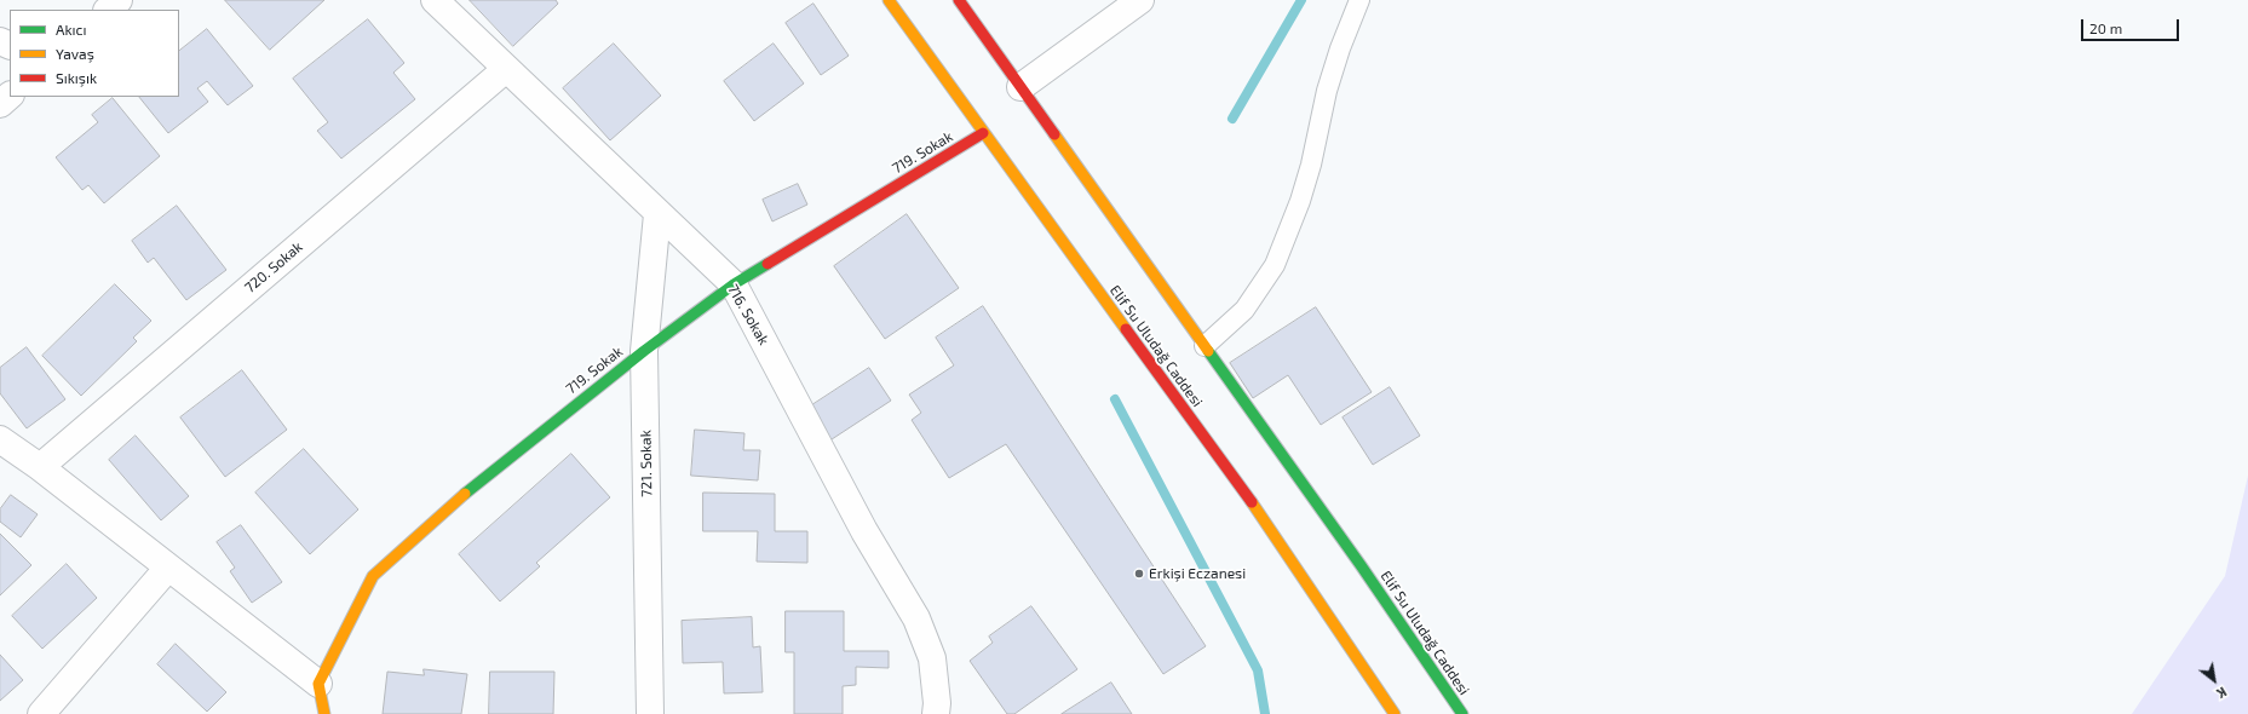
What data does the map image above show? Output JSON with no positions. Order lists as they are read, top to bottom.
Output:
{
  "streets": {
    "main road": ["719. Sokak", "Elif Su Uludağ Caddesi"],
    "street": ["720. Sokak", "716. Sokak", "721. Sokak"]
  },
  "crossings": [
    ["719. Sokak", "716. Sokak"],
    ["719. Sokak", "Elif Su Uludağ Caddesi"],
    ["719. Sokak", "721. Sokak"],
    ["720. Sokak", "716. Sokak"],
    ["716. Sokak", "721. Sokak"]
  ],
  "places": ["Erkişi Eczanesi"],
  "legend": ["Akıcı", "Yavaş", "Sıkışık"],
  "scale_bar": "20 m",
  "north": "bottom right"
}
